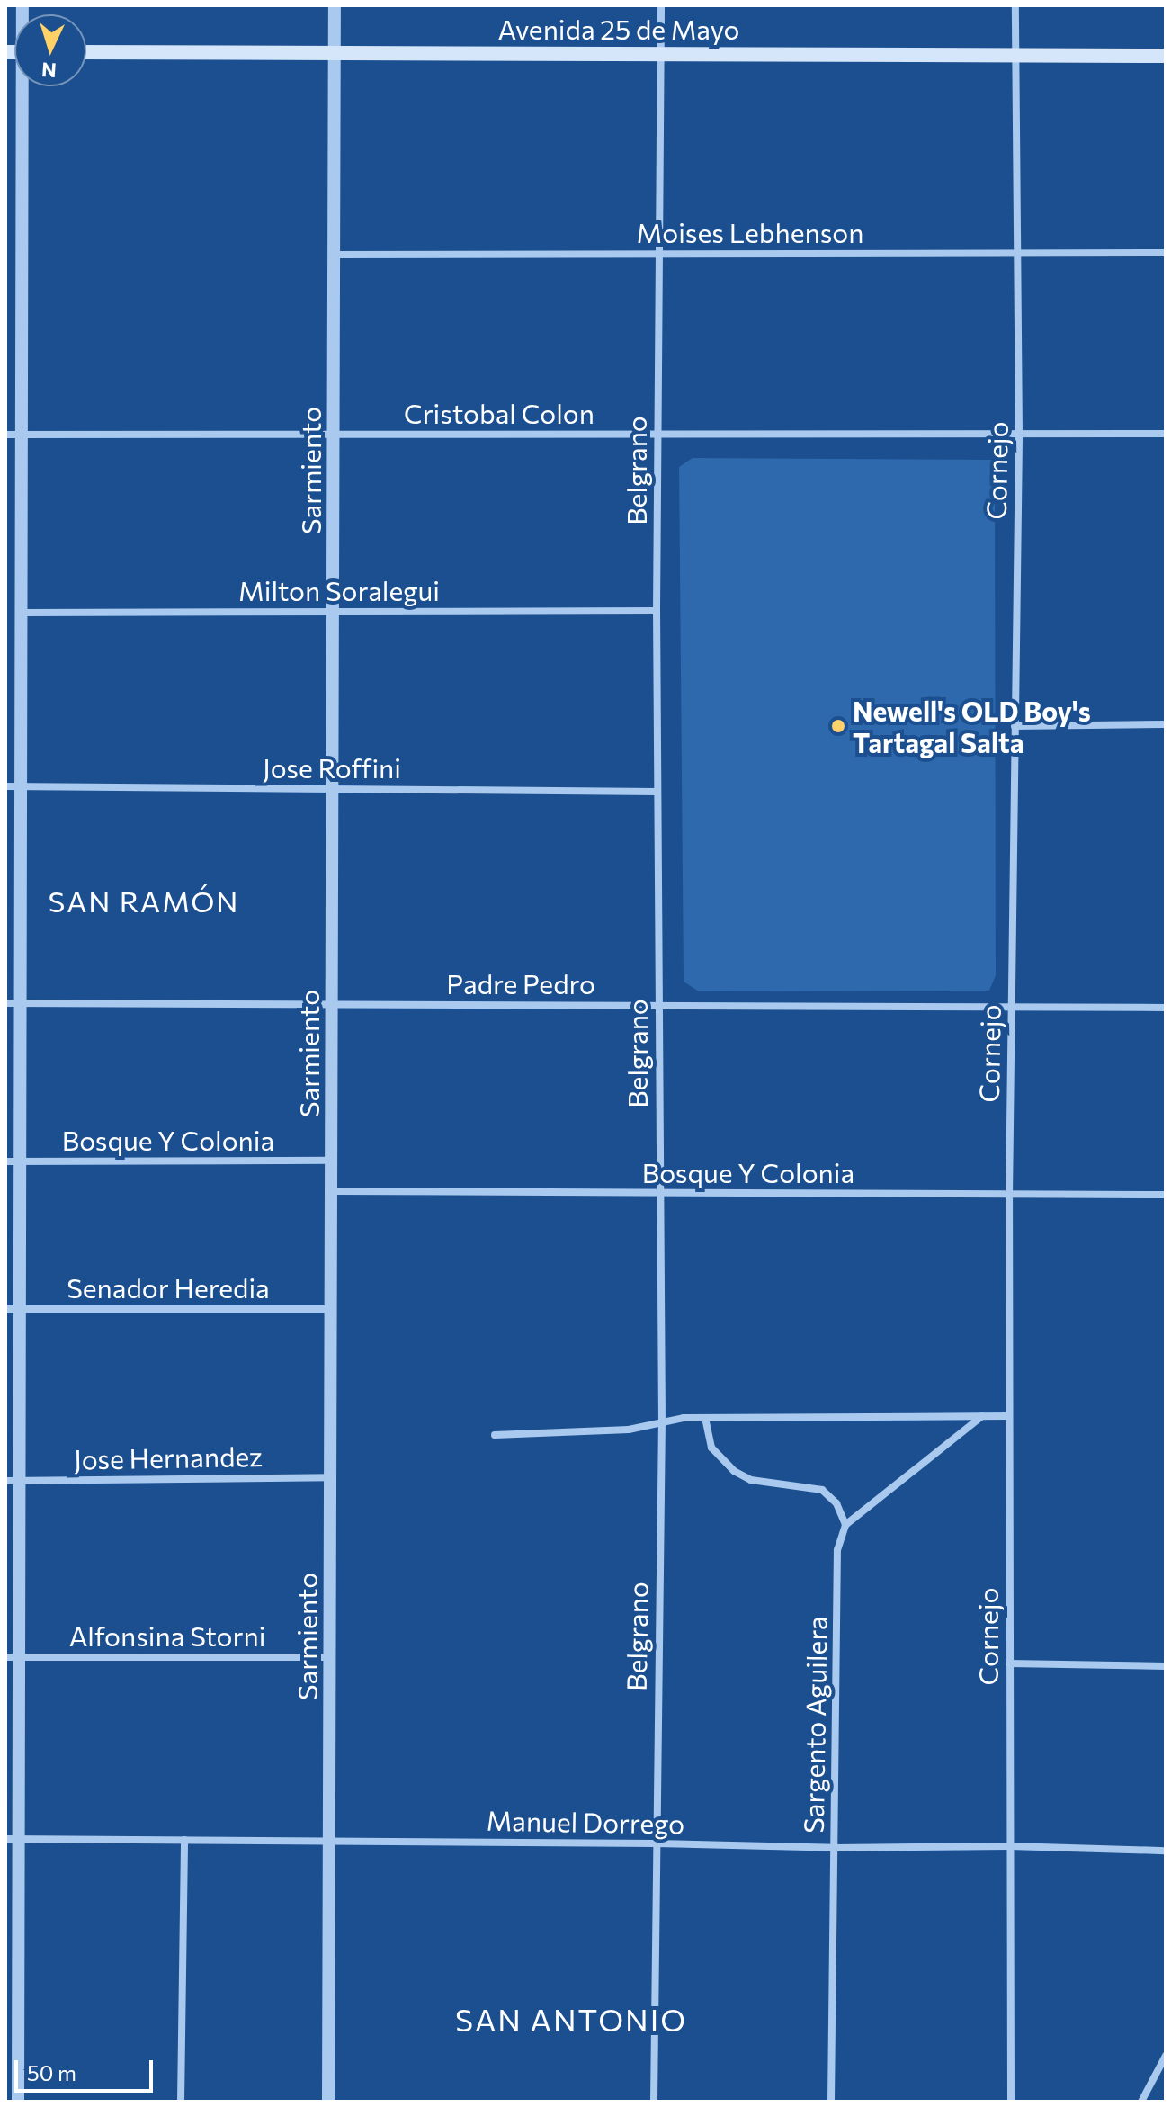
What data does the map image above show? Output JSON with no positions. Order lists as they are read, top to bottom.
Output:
{
  "streets": {
    "main road": ["Avenida 25 de Mayo"],
    "street": [
      "Moises Lebhenson",
      "Cristobal Colon",
      "Sarmiento",
      "Belgrano",
      "Cornejo",
      "Milton Soralegui",
      "Jose Roffini",
      "Padre Pedro",
      "Bosque Y Colonia",
      "Senador Heredia",
      "Jose Hernandez",
      "Alfonsina Storni",
      "Sargento Aguilera",
      "Manuel Dorrego"
    ]
  },
  "crossings": [
    ["Avenida 25 de Mayo", "Sarmiento"],
    ["Avenida 25 de Mayo", "Belgrano"],
    ["Avenida 25 de Mayo", "Cornejo"],
    ["Moises Lebhenson", "Sarmiento"],
    ["Moises Lebhenson", "Belgrano"],
    ["Moises Lebhenson", "Cornejo"],
    ["Cristobal Colon", "Sarmiento"],
    ["Cristobal Colon", "Belgrano"],
    ["Cristobal Colon", "Cornejo"],
    ["Sarmiento", "Milton Soralegui"],
    ["Sarmiento", "Jose Roffini"],
    ["Sarmiento", "Padre Pedro"],
    ["Sarmiento", "Bosque Y Colonia"],
    ["Sarmiento", "Senador Heredia"],
    ["Sarmiento", "Jose Hernandez"],
    ["Sarmiento", "Alfonsina Storni"],
    ["Sarmiento", "Manuel Dorrego"],
    ["Belgrano", "Milton Soralegui"],
    ["Belgrano", "Jose Roffini"],
    ["Belgrano", "Padre Pedro"],
    ["Belgrano", "Bosque Y Colonia"],
    ["Belgrano", "Manuel Dorrego"],
    ["Cornejo", "Padre Pedro"],
    ["Cornejo", "Bosque Y Colonia"],
    ["Cornejo", "Manuel Dorrego"],
    ["Sargento Aguilera", "Manuel Dorrego"]
  ],
  "districts": ["SAN RAMÓN", "SAN ANTONIO"],
  "places": ["Newell's OLD Boy's Tartagal Salta"],
  "scale_bar": "50 m",
  "north": "bottom"
}
